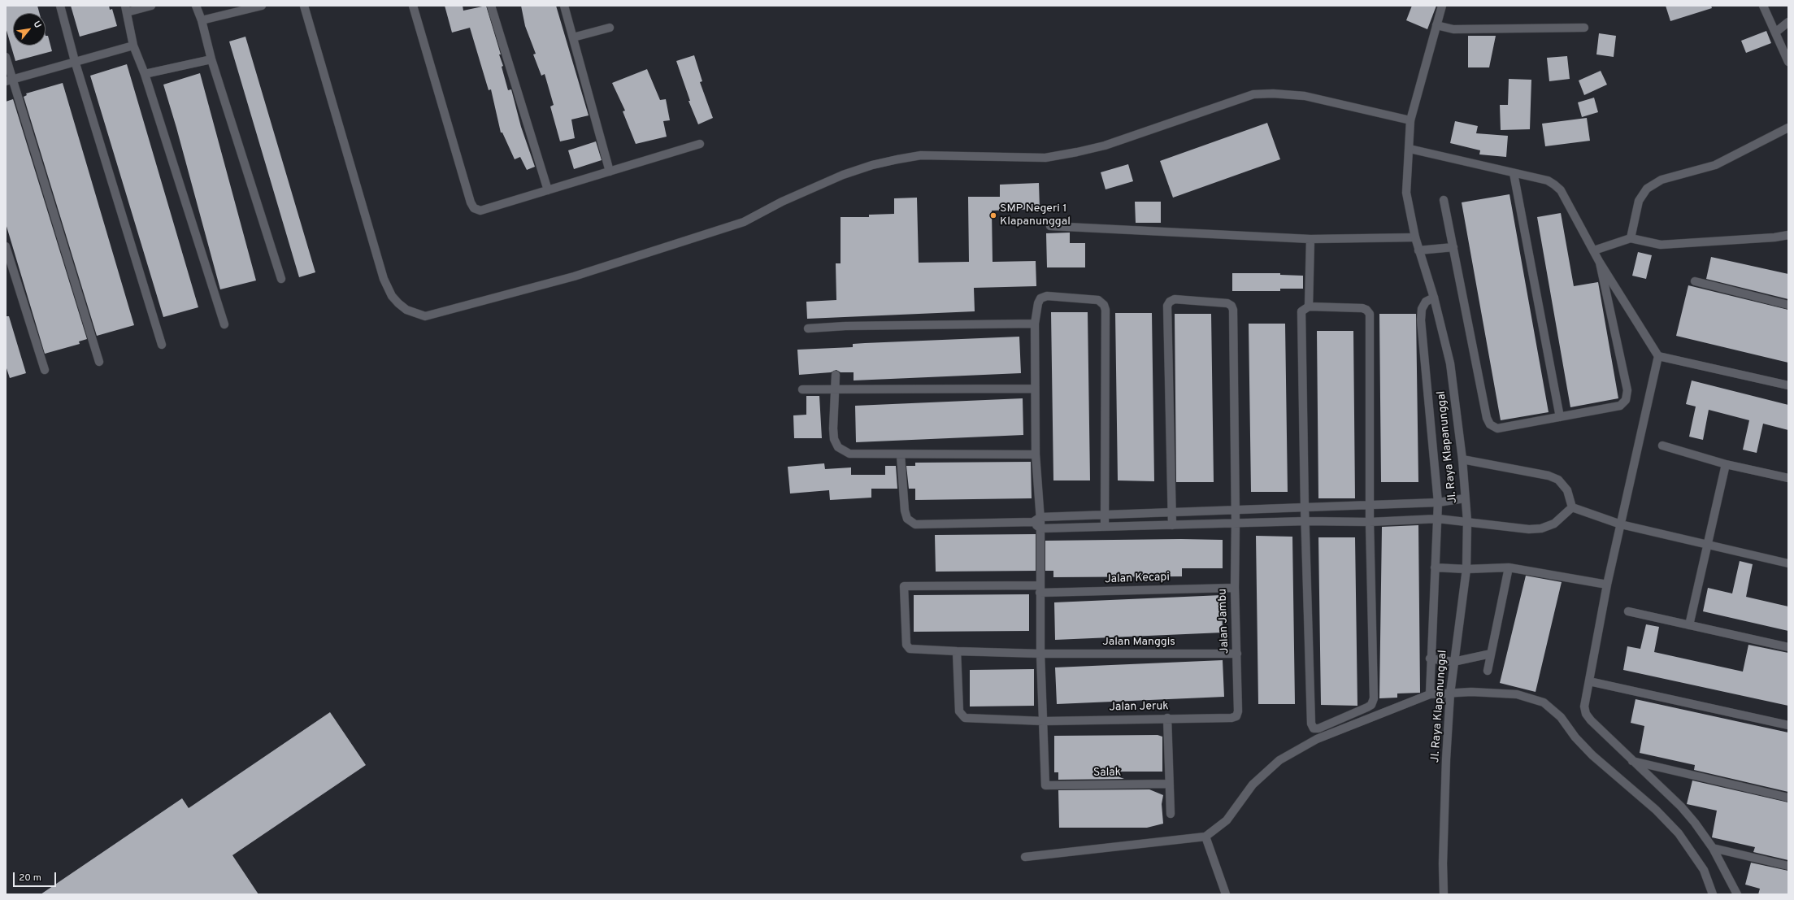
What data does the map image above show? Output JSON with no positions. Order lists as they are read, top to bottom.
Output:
{
  "streets": {
    "street": [
      "Jl. Raya Klapanunggal",
      "Jalan Kecapi",
      "Jalan Jambu",
      "Jalan Manggis",
      "Jalan Jeruk",
      "Salak"
    ]
  },
  "crossings": [
    ["Jalan Kecapi", "Jalan Jambu"],
    ["Jalan Kecapi", "Jalan Manggis"],
    ["Jalan Kecapi", "Jalan Jeruk"],
    ["Jalan Jambu", "Jalan Manggis"],
    ["Jalan Jambu", "Jalan Jeruk"],
    ["Jalan Manggis", "Jalan Jeruk"],
    ["Jalan Jeruk", "Salak"]
  ],
  "places": ["SMP Negeri 1 Klapanunggal"],
  "scale_bar": "20 m",
  "north": "top right"
}
